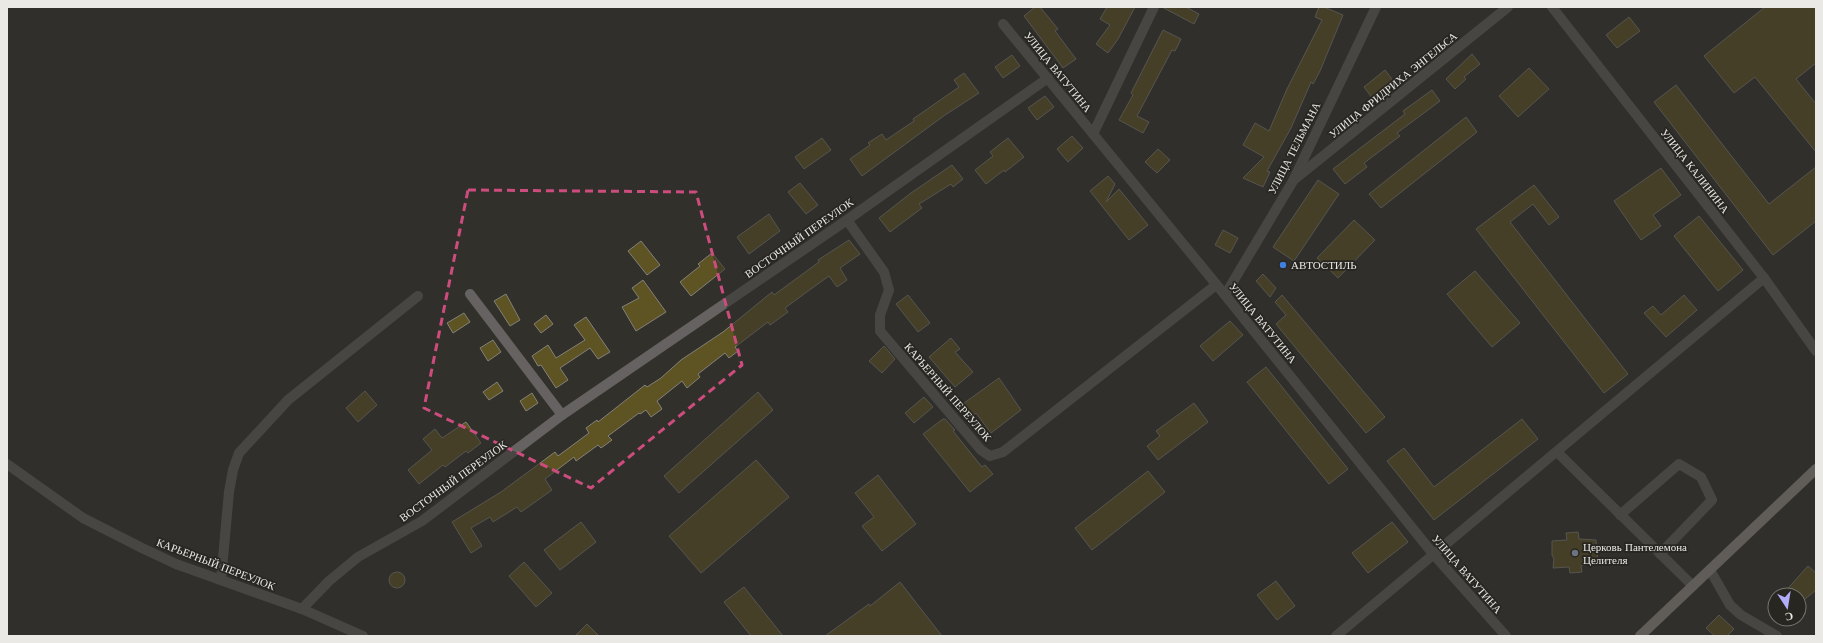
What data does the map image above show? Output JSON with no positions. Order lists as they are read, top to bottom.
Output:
{
  "streets": {
    "street": [
      "УЛИЦА ВАТУТИНА",
      "УЛИЦА ФРИДРИХА ЭНГЕЛЬСА",
      "УЛИЦА ТЕЛЬМАНА",
      "УЛИЦА КАЛИНИНА",
      "ВОСТОЧНЫЙ ПЕРЕУЛОК",
      "КАРЬЕРНЫЙ ПЕРЕУЛОК"
    ]
  },
  "crossings": [
    ["УЛИЦА ВАТУТИНА", "УЛИЦА ТЕЛЬМАНА"],
    ["УЛИЦА ВАТУТИНА", "ВОСТОЧНЫЙ ПЕРЕУЛОК"],
    ["УЛИЦА ВАТУТИНА", "КАРЬЕРНЫЙ ПЕРЕУЛОК"],
    ["УЛИЦА ФРИДРИХА ЭНГЕЛЬСА", "УЛИЦА ТЕЛЬМАНА"],
    ["ВОСТОЧНЫЙ ПЕРЕУЛОК", "КАРЬЕРНЫЙ ПЕРЕУЛОК"]
  ],
  "places": ["АВТОСТИЛЬ", "Церковь Пантелемона Целителя"],
  "north": "bottom"
}
